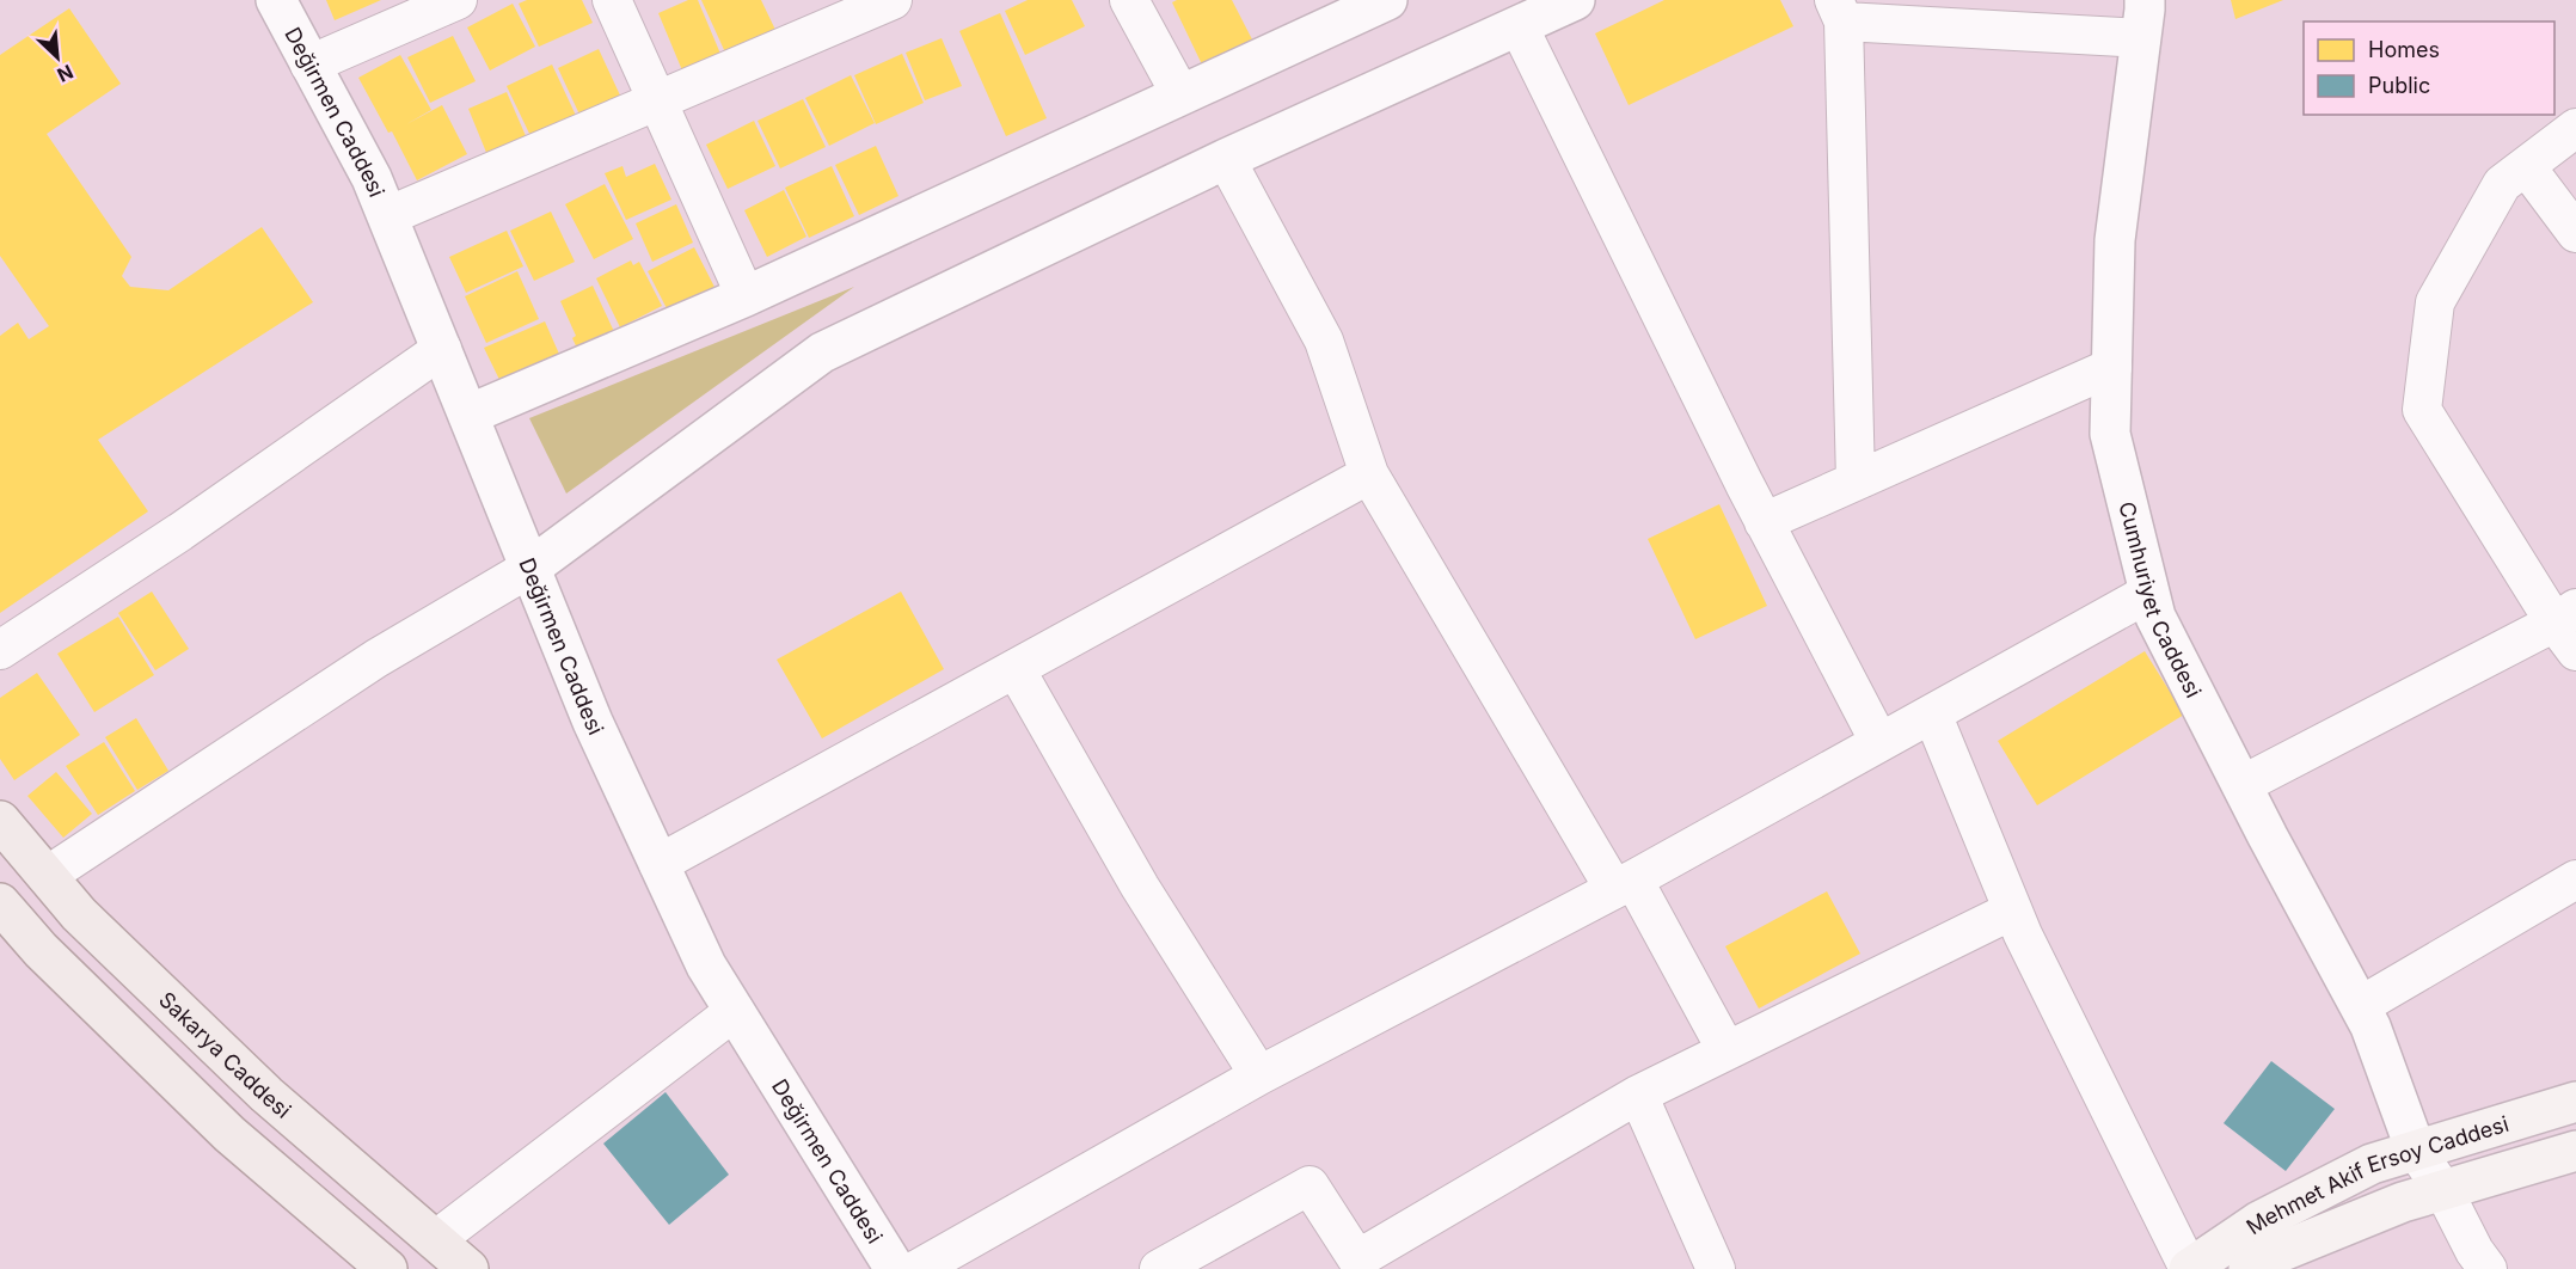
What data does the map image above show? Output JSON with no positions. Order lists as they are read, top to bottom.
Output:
{
  "streets": {
    "main road": ["Sakarya Caddesi", "Mehmet Akif Ersoy Caddesi"],
    "street": ["Değirmen Caddesi", "Cumhuriyet Caddesi"]
  },
  "crossings": [
    ["Cumhuriyet Caddesi", "Mehmet Akif Ersoy Caddesi"]
  ],
  "legend": ["Homes", "Public"],
  "north": "bottom right"
}
